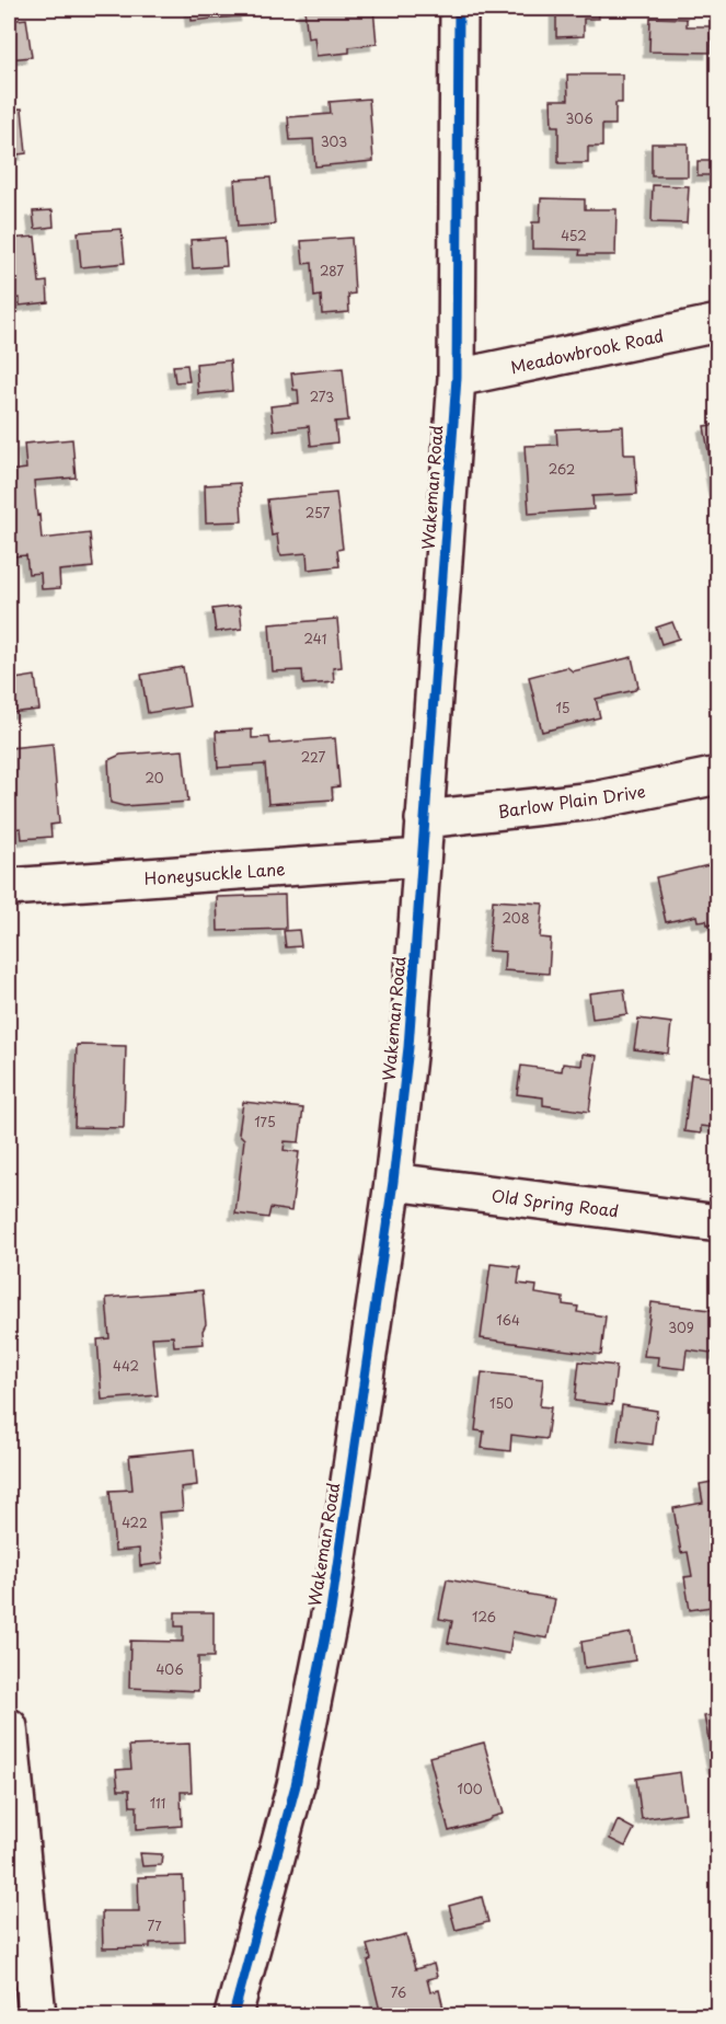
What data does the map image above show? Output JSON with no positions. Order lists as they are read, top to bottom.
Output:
{
  "streets": {
    "street": [
      "Meadowbrook Road",
      "Wakeman Road",
      "Barlow Plain Drive",
      "Honeysuckle Lane",
      "Old Spring Road"
    ]
  },
  "crossings": [
    ["Meadowbrook Road", "Wakeman Road"],
    ["Wakeman Road", "Barlow Plain Drive"],
    ["Wakeman Road", "Honeysuckle Lane"],
    ["Wakeman Road", "Old Spring Road"]
  ],
  "house_numbers": [
    "306",
    "303",
    "452",
    "287",
    "273",
    "262",
    "257",
    "241",
    "15",
    "227",
    "20",
    "208",
    "175",
    "164",
    "309",
    "442",
    "150",
    "422",
    "126",
    "406",
    "100",
    "111",
    "77",
    "76"
  ]
}
